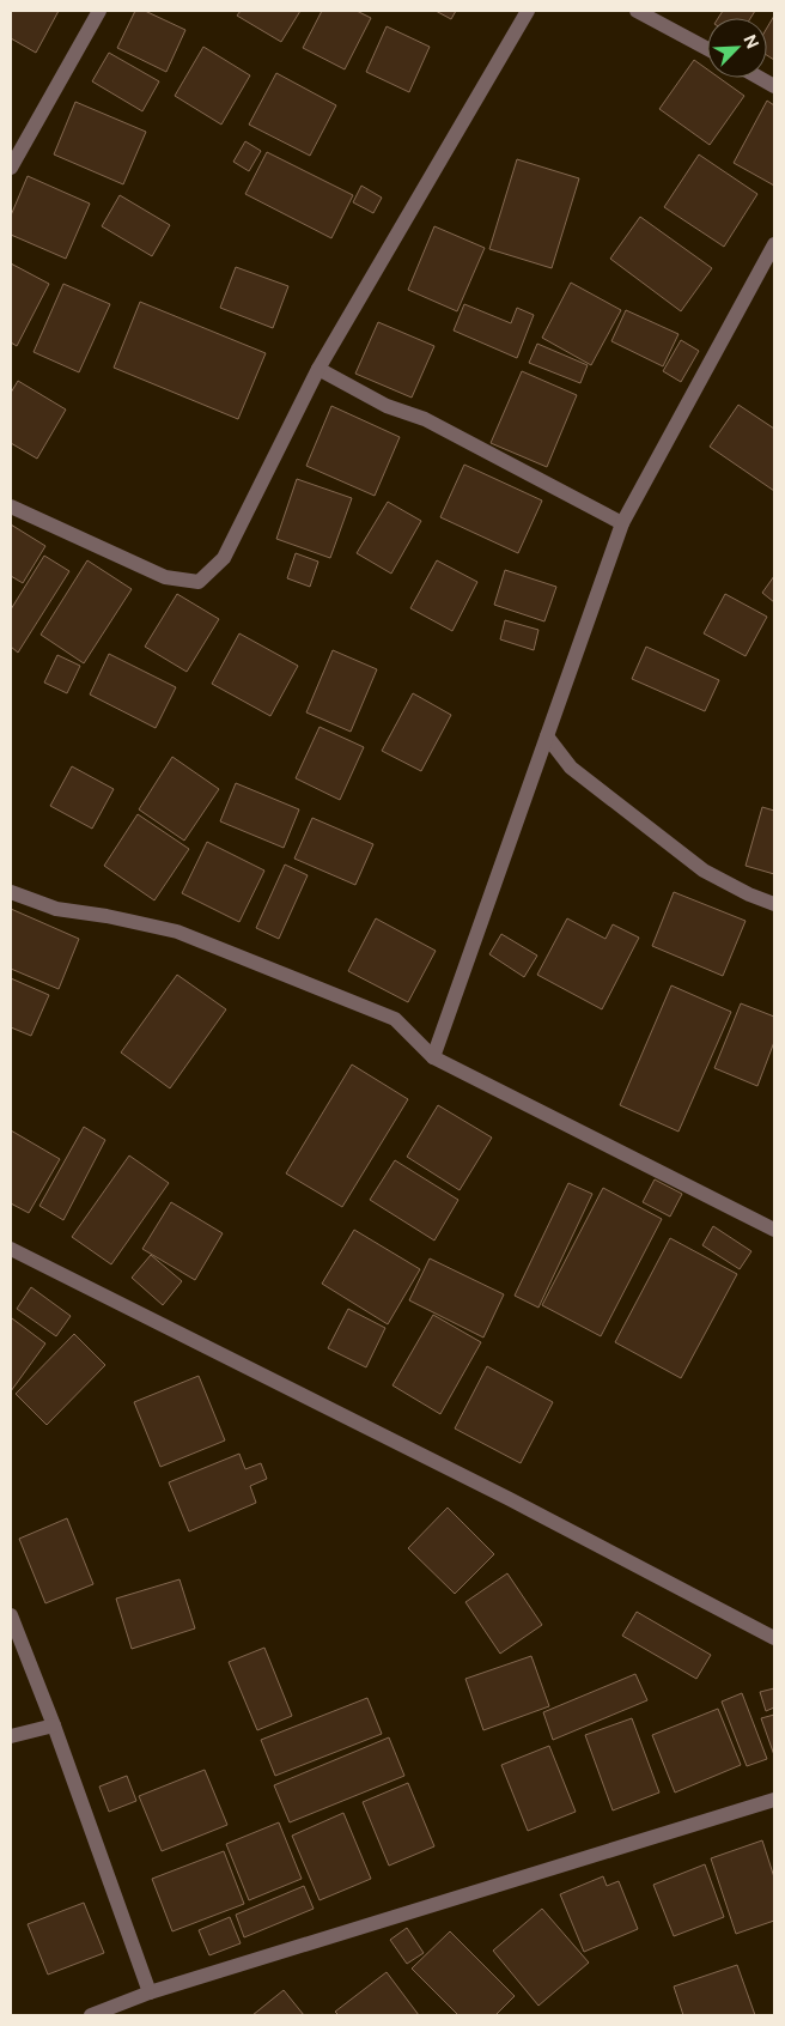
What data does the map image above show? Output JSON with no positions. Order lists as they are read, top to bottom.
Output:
{
  "north": "top right"
}
